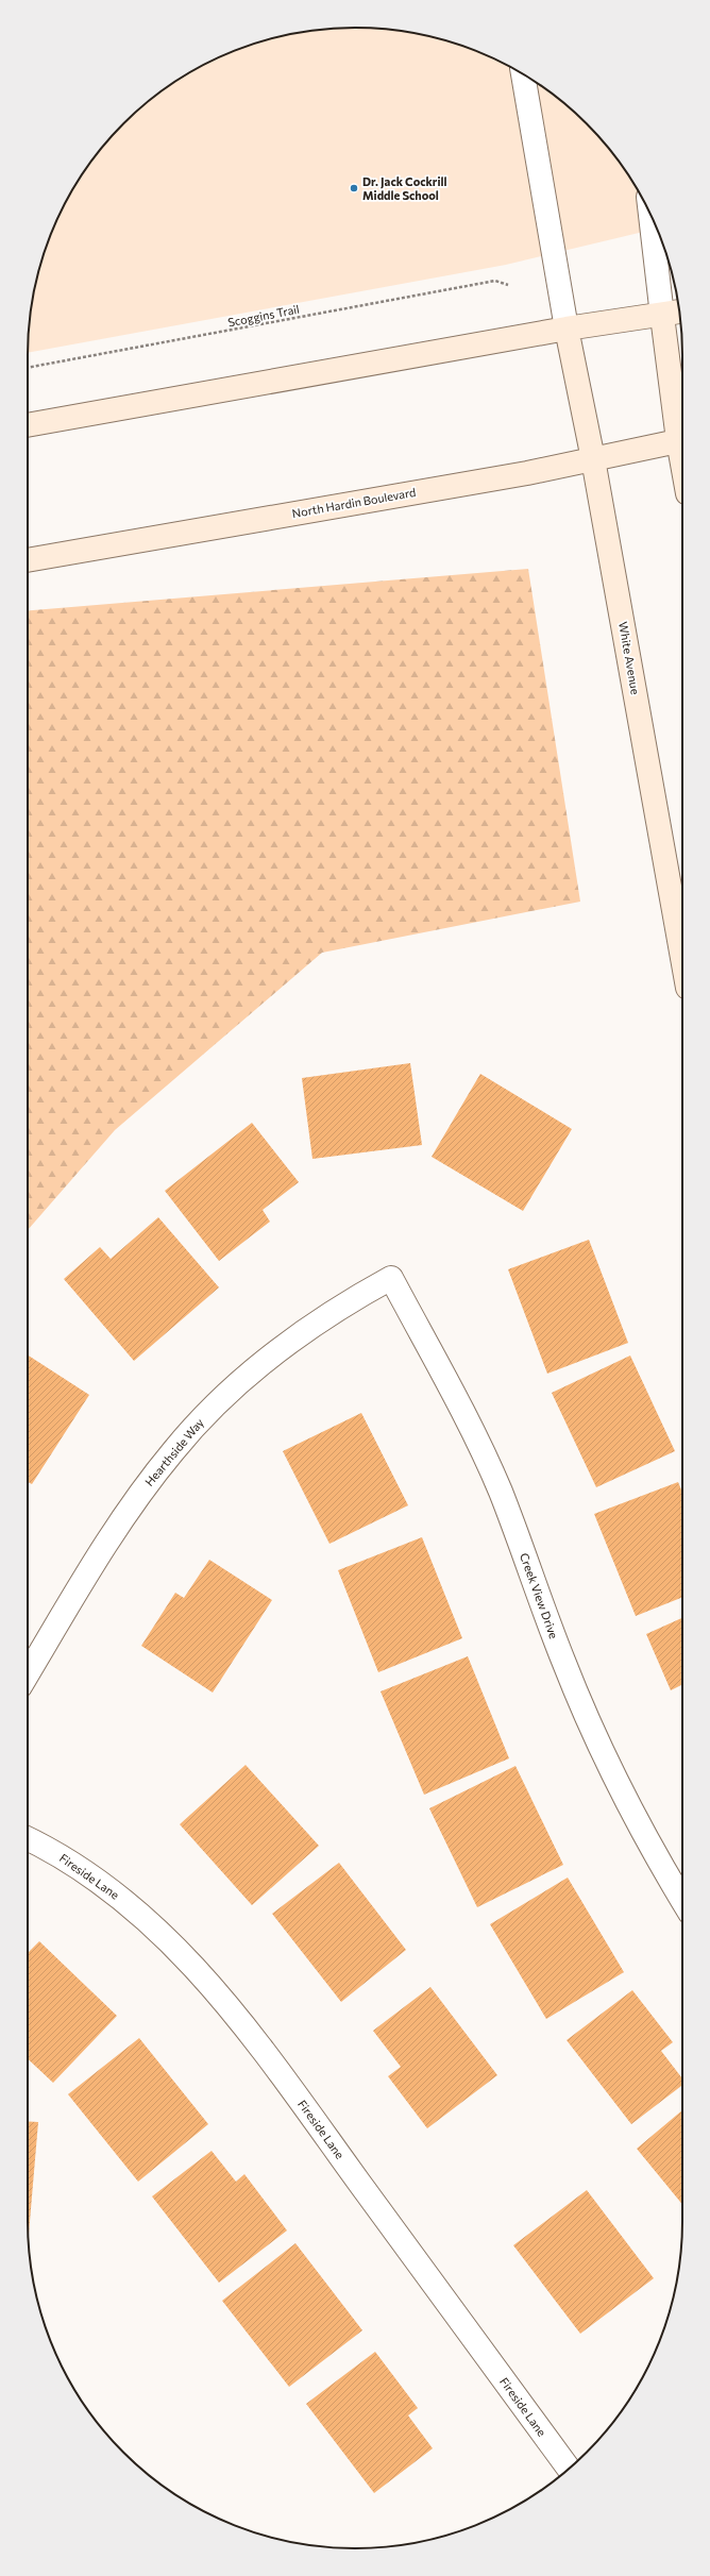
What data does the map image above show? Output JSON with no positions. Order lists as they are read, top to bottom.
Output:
{
  "streets": {
    "main road": ["North Hardin Boulevard", "White Avenue"],
    "street": ["Hearthside Way", "Creek View Drive", "Fireside Lane"],
    "path": ["Scoggins Trail"]
  },
  "crossings": [
    ["North Hardin Boulevard", "White Avenue"],
    ["Hearthside Way", "Creek View Drive"]
  ],
  "places": ["Dr. Jack Cockrill Middle School"]
}
